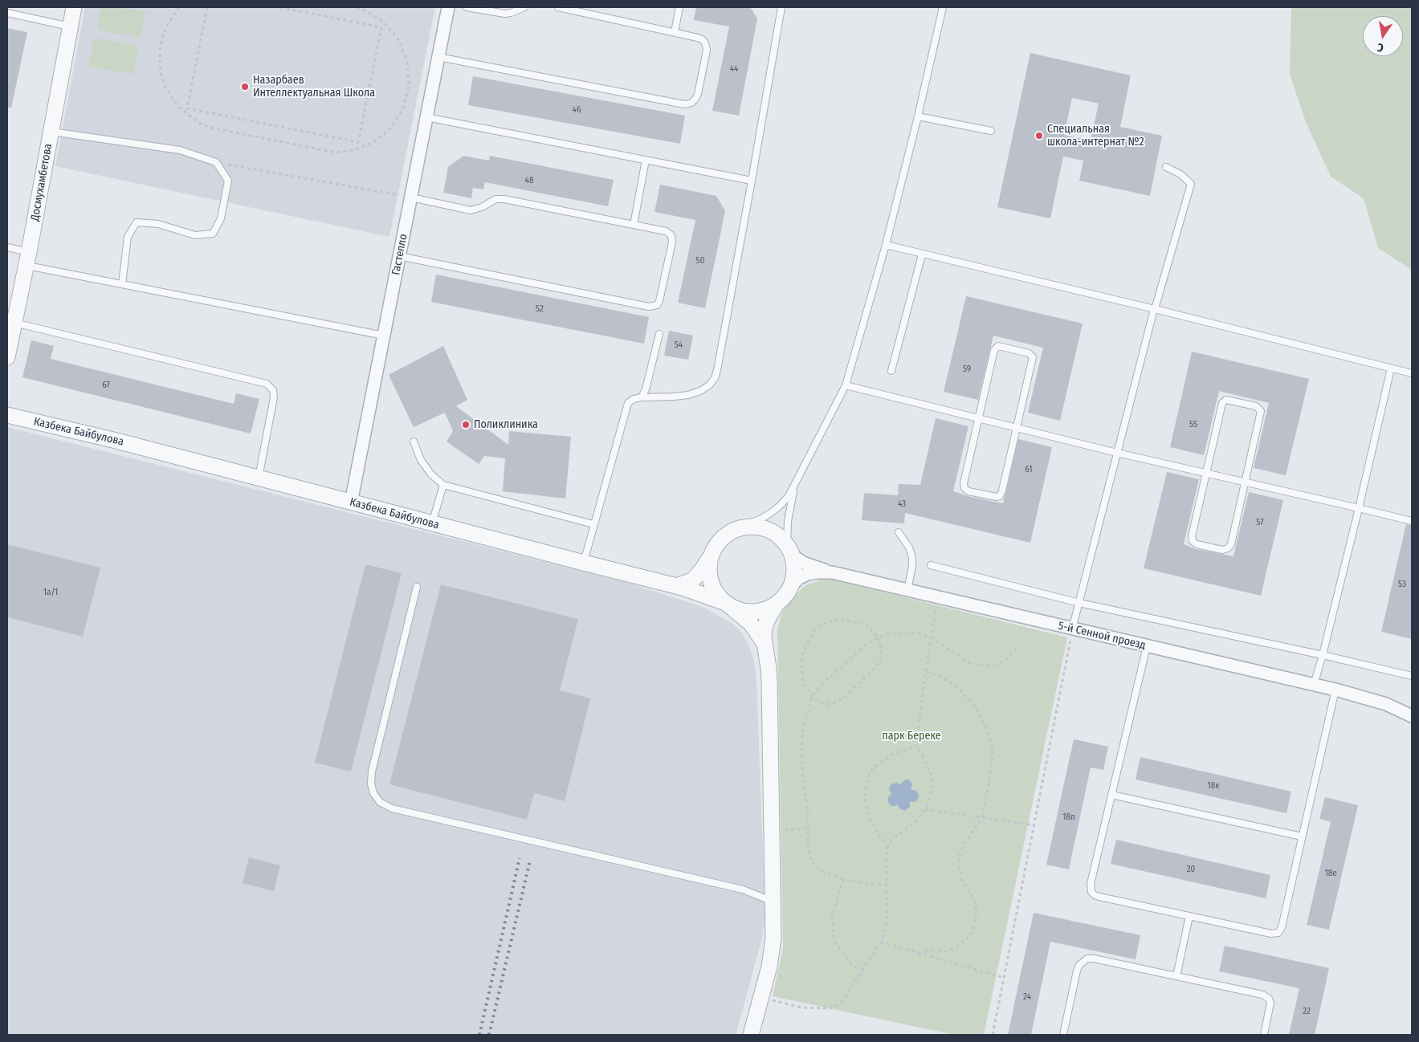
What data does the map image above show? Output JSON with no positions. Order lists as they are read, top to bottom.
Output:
{
  "streets": {
    "street": [
      "Досмухамбетова",
      "Гастелло",
      "Казбека Байбулова",
      "5-й Сенной проезд"
    ]
  },
  "crossings": [
    ["Гастелло", "Казбека Байбулова"],
    ["Казбека Байбулова", "5-й Сенной проезд"]
  ],
  "parks": ["парк Береке"],
  "places": ["Назарбаев Интеллектуальная Школа", "Специальная школа-интернат №2", "Поликлиника"],
  "house_numbers": [
    "44",
    "46",
    "48",
    "50",
    "52",
    "54",
    "59",
    "67",
    "55",
    "61",
    "43",
    "57",
    "53",
    "1а/1",
    "18к",
    "18л",
    "20",
    "18е",
    "24",
    "22"
  ],
  "north": "bottom"
}
